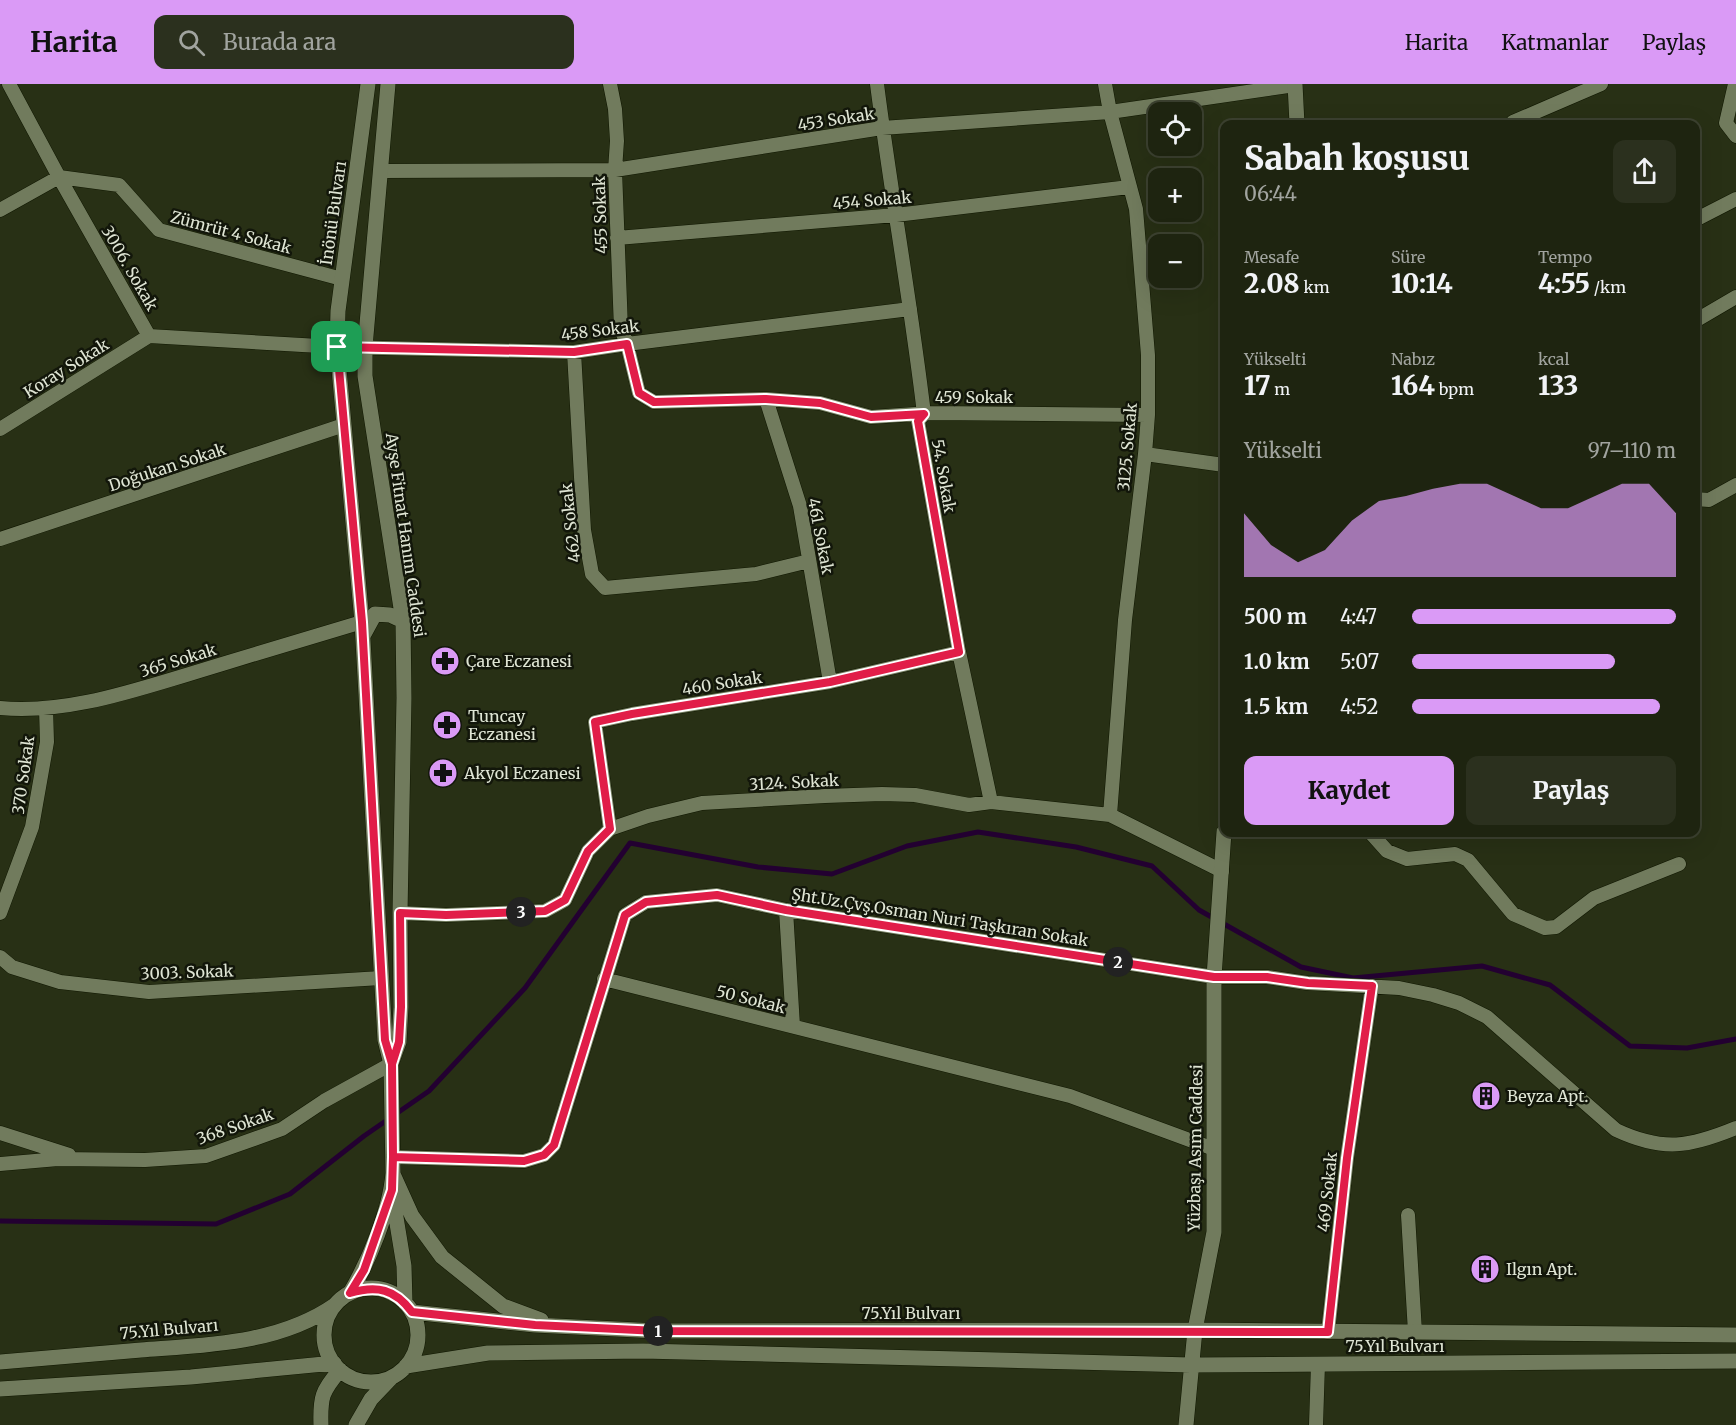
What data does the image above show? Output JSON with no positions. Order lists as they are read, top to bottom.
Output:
{
  "streets": {
    "main road": [
      "İnönü Bulvarı",
      "Ayşe Fitnat Hanım Caddesi",
      "Yüzbaşı Asım Caddesi",
      "75.Yıl Bulvarı"
    ],
    "street": [
      "453 Sokak",
      "454 Sokak",
      "455 Sokak",
      "Zümrüt 4 Sokak",
      "3006. Sokak",
      "458 Sokak",
      "Koray Sokak",
      "459 Sokak",
      "3125. Sokak",
      "Doğukan Sokak",
      "54. Sokak",
      "462 Sokak",
      "461 Sokak",
      "365 Sokak",
      "460 Sokak",
      "370 Sokak",
      "3124. Sokak",
      "Şht.Uz.Çvş.Osman Nuri Taşkıran Sokak",
      "3003. Sokak",
      "50 Sokak",
      "368 Sokak",
      "469 Sokak"
    ]
  },
  "crossings": [
    ["453 Sokak", "455 Sokak"],
    ["453 Sokak", "3125. Sokak"],
    ["453 Sokak", "54. Sokak"],
    ["453 Sokak", "Ayşe Fitnat Hanım Caddesi"],
    ["454 Sokak", "455 Sokak"],
    ["454 Sokak", "3125. Sokak"],
    ["454 Sokak", "54. Sokak"],
    ["İnönü Bulvarı", "Zümrüt 4 Sokak"],
    ["İnönü Bulvarı", "3006. Sokak"],
    ["İnönü Bulvarı", "Ayşe Fitnat Hanım Caddesi"],
    ["455 Sokak", "458 Sokak"],
    ["455 Sokak", "459 Sokak"],
    ["Zümrüt 4 Sokak", "3006. Sokak"],
    ["3006. Sokak", "458 Sokak"],
    ["3006. Sokak", "Koray Sokak"],
    ["3006. Sokak", "Ayşe Fitnat Hanım Caddesi"],
    ["458 Sokak", "459 Sokak"],
    ["458 Sokak", "54. Sokak"],
    ["458 Sokak", "462 Sokak"],
    ["458 Sokak", "Ayşe Fitnat Hanım Caddesi"],
    ["459 Sokak", "3125. Sokak"],
    ["459 Sokak", "54. Sokak"],
    ["459 Sokak", "461 Sokak"],
    ["3125. Sokak", "3124. Sokak"],
    ["Doğukan Sokak", "Ayşe Fitnat Hanım Caddesi"],
    ["54. Sokak", "460 Sokak"],
    ["54. Sokak", "3124. Sokak"],
    ["462 Sokak", "461 Sokak"],
    ["Ayşe Fitnat Hanım Caddesi", "365 Sokak"],
    ["Ayşe Fitnat Hanım Caddesi", "3124. Sokak"],
    ["Ayşe Fitnat Hanım Caddesi", "3003. Sokak"],
    ["Ayşe Fitnat Hanım Caddesi", "368 Sokak"],
    ["Ayşe Fitnat Hanım Caddesi", "75.Yıl Bulvarı"],
    ["461 Sokak", "460 Sokak"],
    ["365 Sokak", "370 Sokak"],
    ["460 Sokak", "3124. Sokak"],
    ["3124. Sokak", "Yüzbaşı Asım Caddesi"],
    ["Şht.Uz.Çvş.Osman Nuri Taşkıran Sokak", "50 Sokak"],
    ["Şht.Uz.Çvş.Osman Nuri Taşkıran Sokak", "Yüzbaşı Asım Caddesi"],
    ["Şht.Uz.Çvş.Osman Nuri Taşkıran Sokak", "469 Sokak"],
    ["50 Sokak", "Yüzbaşı Asım Caddesi"],
    ["Yüzbaşı Asım Caddesi", "75.Yıl Bulvarı"],
    ["469 Sokak", "75.Yıl Bulvarı"]
  ],
  "places": {
    "pharmacy": ["Çare Eczanesi", "Tuncay Eczanesi", "Akyol Eczanesi"],
    "building": ["Beyza Apt.", "Ilgın Apt."]
  },
  "page": {
    "header": "Harita",
    "search": "Burada ara",
    "nav": ["Harita", "Katmanlar", "Paylaş"],
    "map_buttons": ["+", "−"],
    "heading": ["Sabah koşusu", "06:44"],
    "stats": [
      ["Mesafe", "2.08 km"],
      ["Süre", "10:14"],
      ["Tempo", "4:55 /km"],
      ["Yükselti", "17 m"],
      ["Nabız", "164 bpm"],
      ["kcal", "133"]
    ],
    "chart": ["Yükselti", "97–110 m"],
    "list": [
      {
        "name": "500 m",
        "note": "4:47"
      },
      {
        "name": "1.0 km",
        "note": "5:07"
      },
      {
        "name": "1.5 km",
        "note": "4:52"
      }
    ],
    "buttons": ["Kaydet", "Paylaş"],
    "pins": ["3", "2", "1"]
  }
}
